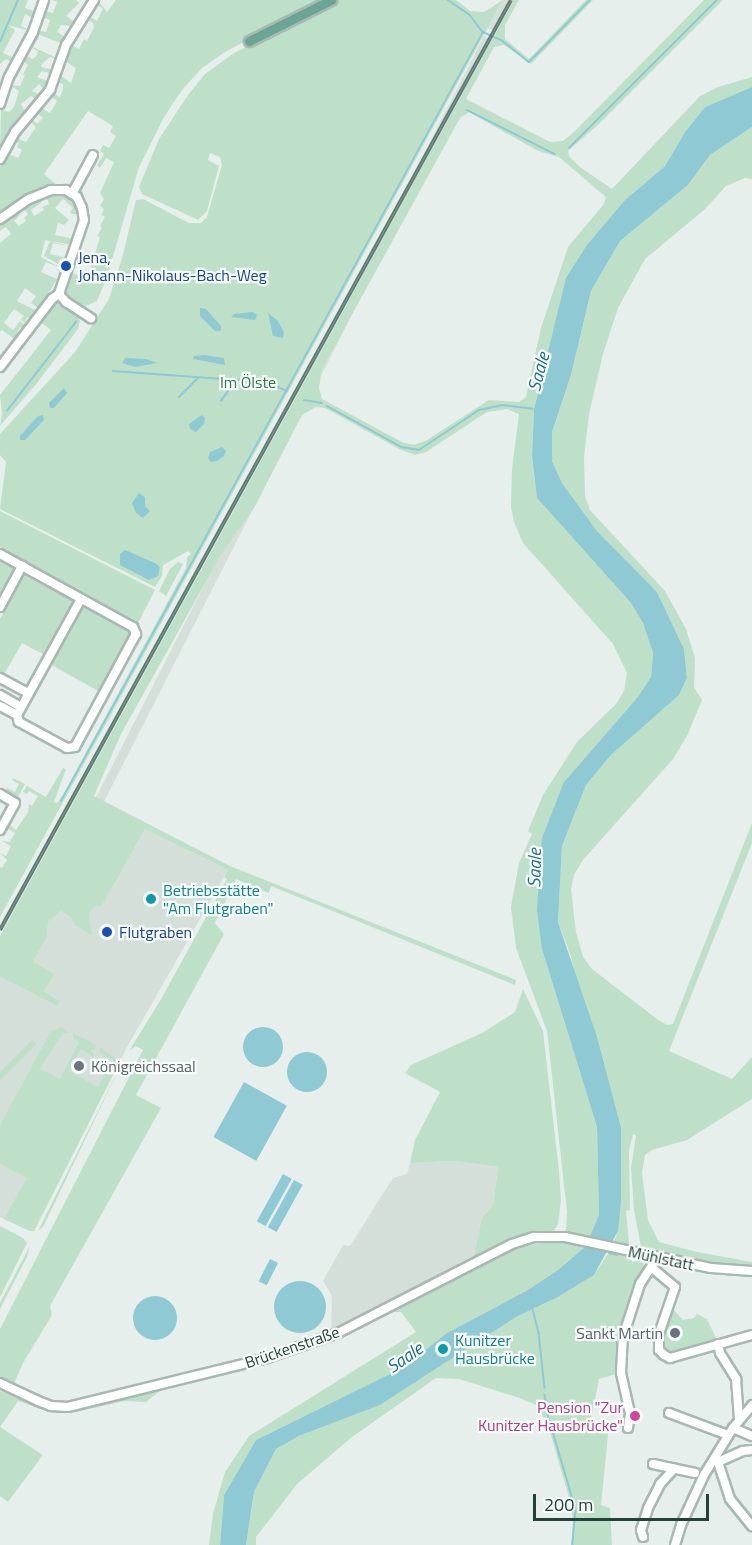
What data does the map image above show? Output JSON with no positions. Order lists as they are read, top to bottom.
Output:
{
  "streets": {
    "street": ["Mühlstatt", "Brückenstraße"]
  },
  "crossings": [
    ["Mühlstatt", "Brückenstraße"]
  ],
  "water": ["Saale"],
  "parks": ["Im Ölste"],
  "places": [
    "Jena, Johann-Nikolaus-Bach-Weg",
    "Betriebsstätte \"Am Flutgraben\"",
    "Flutgraben",
    "Königreichssaal",
    "Sankt Martin",
    "Kunitzer Hausbrücke",
    "Pension \"Zur Kunitzer Hausbrücke\""
  ],
  "scale_bar": "200 m"
}
